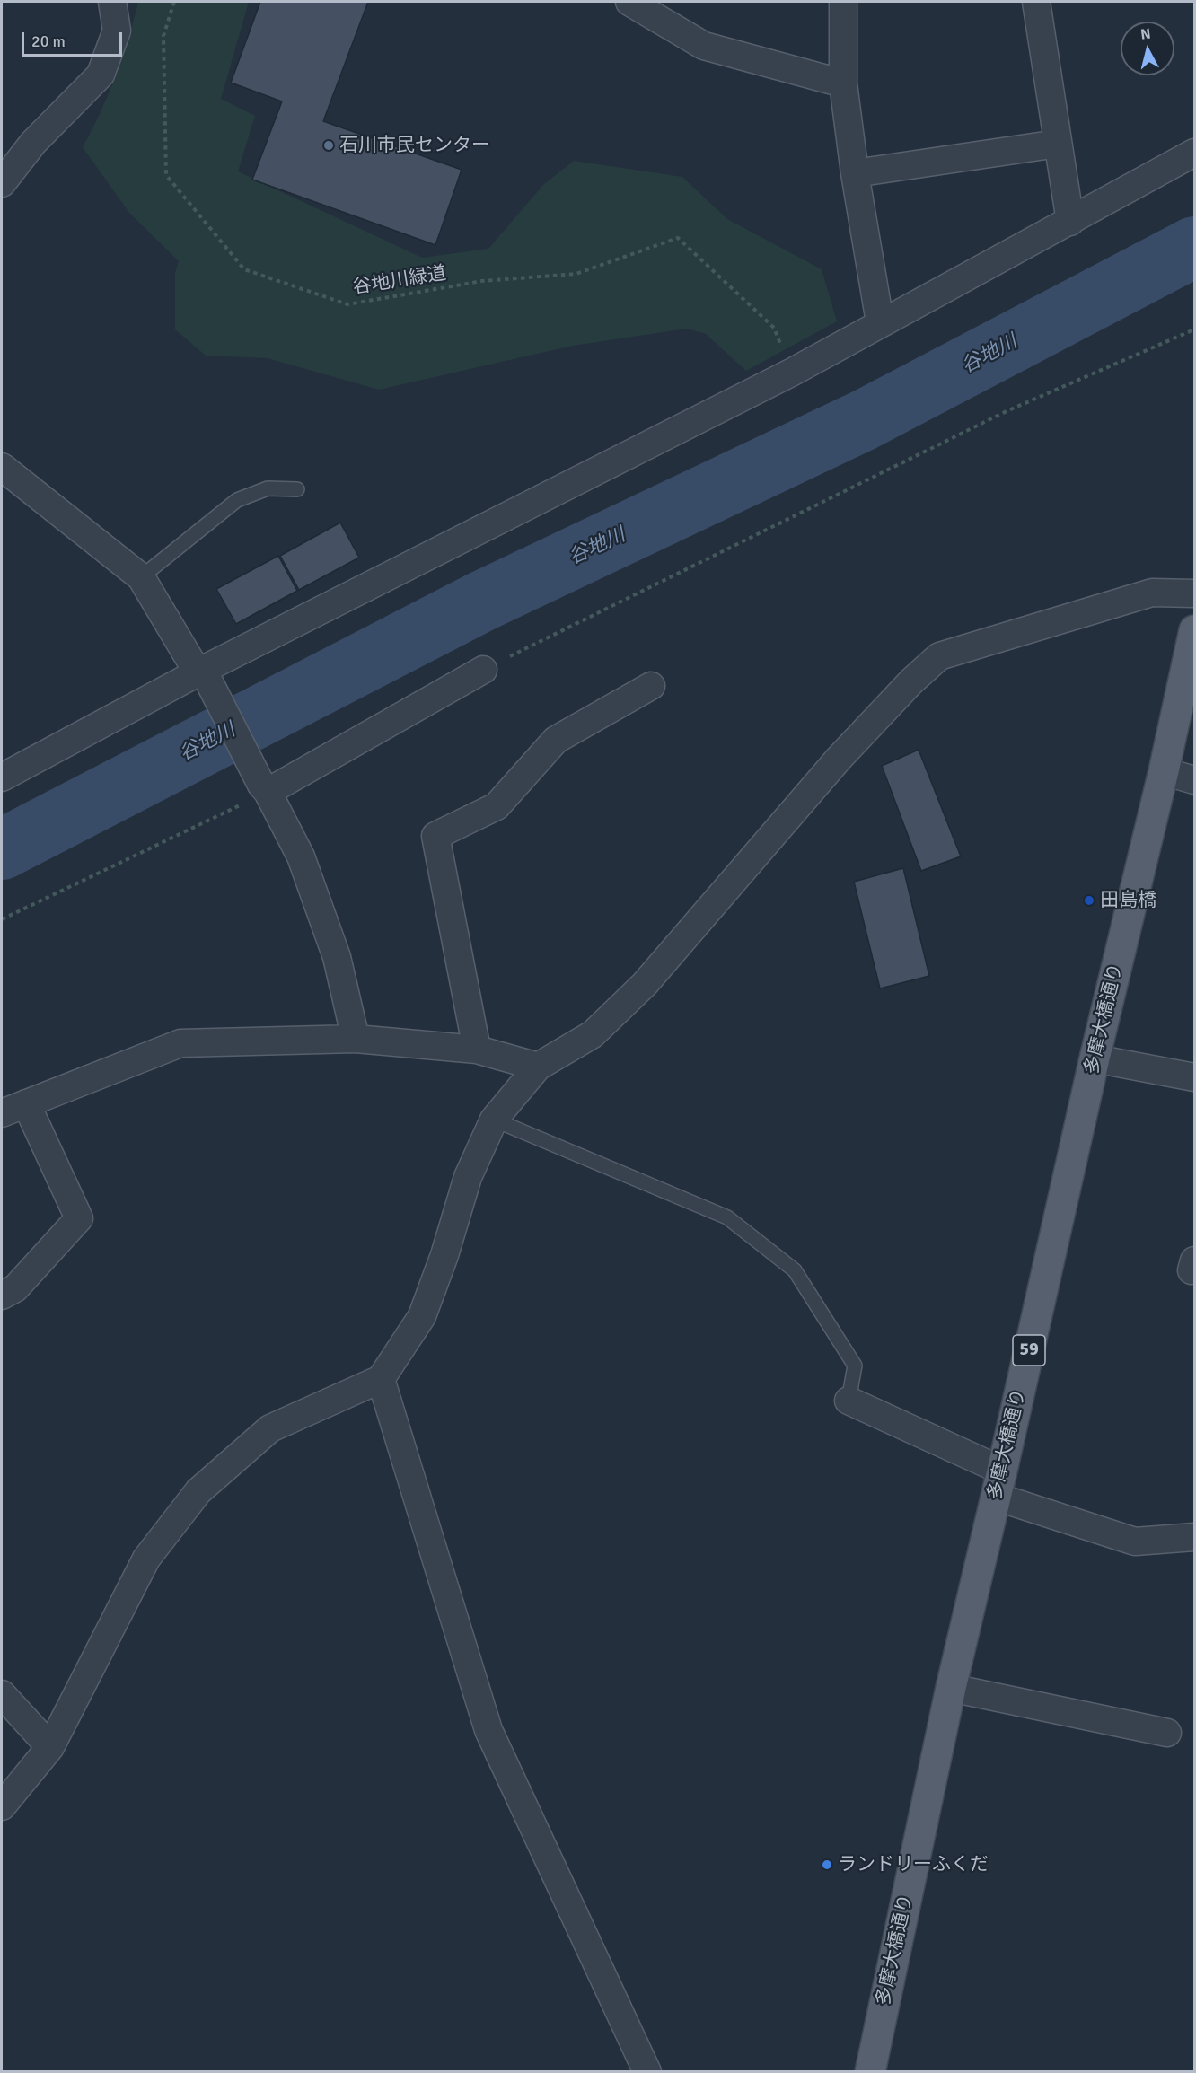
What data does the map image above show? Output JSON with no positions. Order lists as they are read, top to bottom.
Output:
{
  "streets": {
    "main road": ["多摩大橋通り", "59"],
    "path": ["谷地川緑道"]
  },
  "water": ["谷地川"],
  "places": ["石川市民センター", "田島橋", "ランドリーふくだ"],
  "scale_bar": "20 m",
  "north": "top"
}
